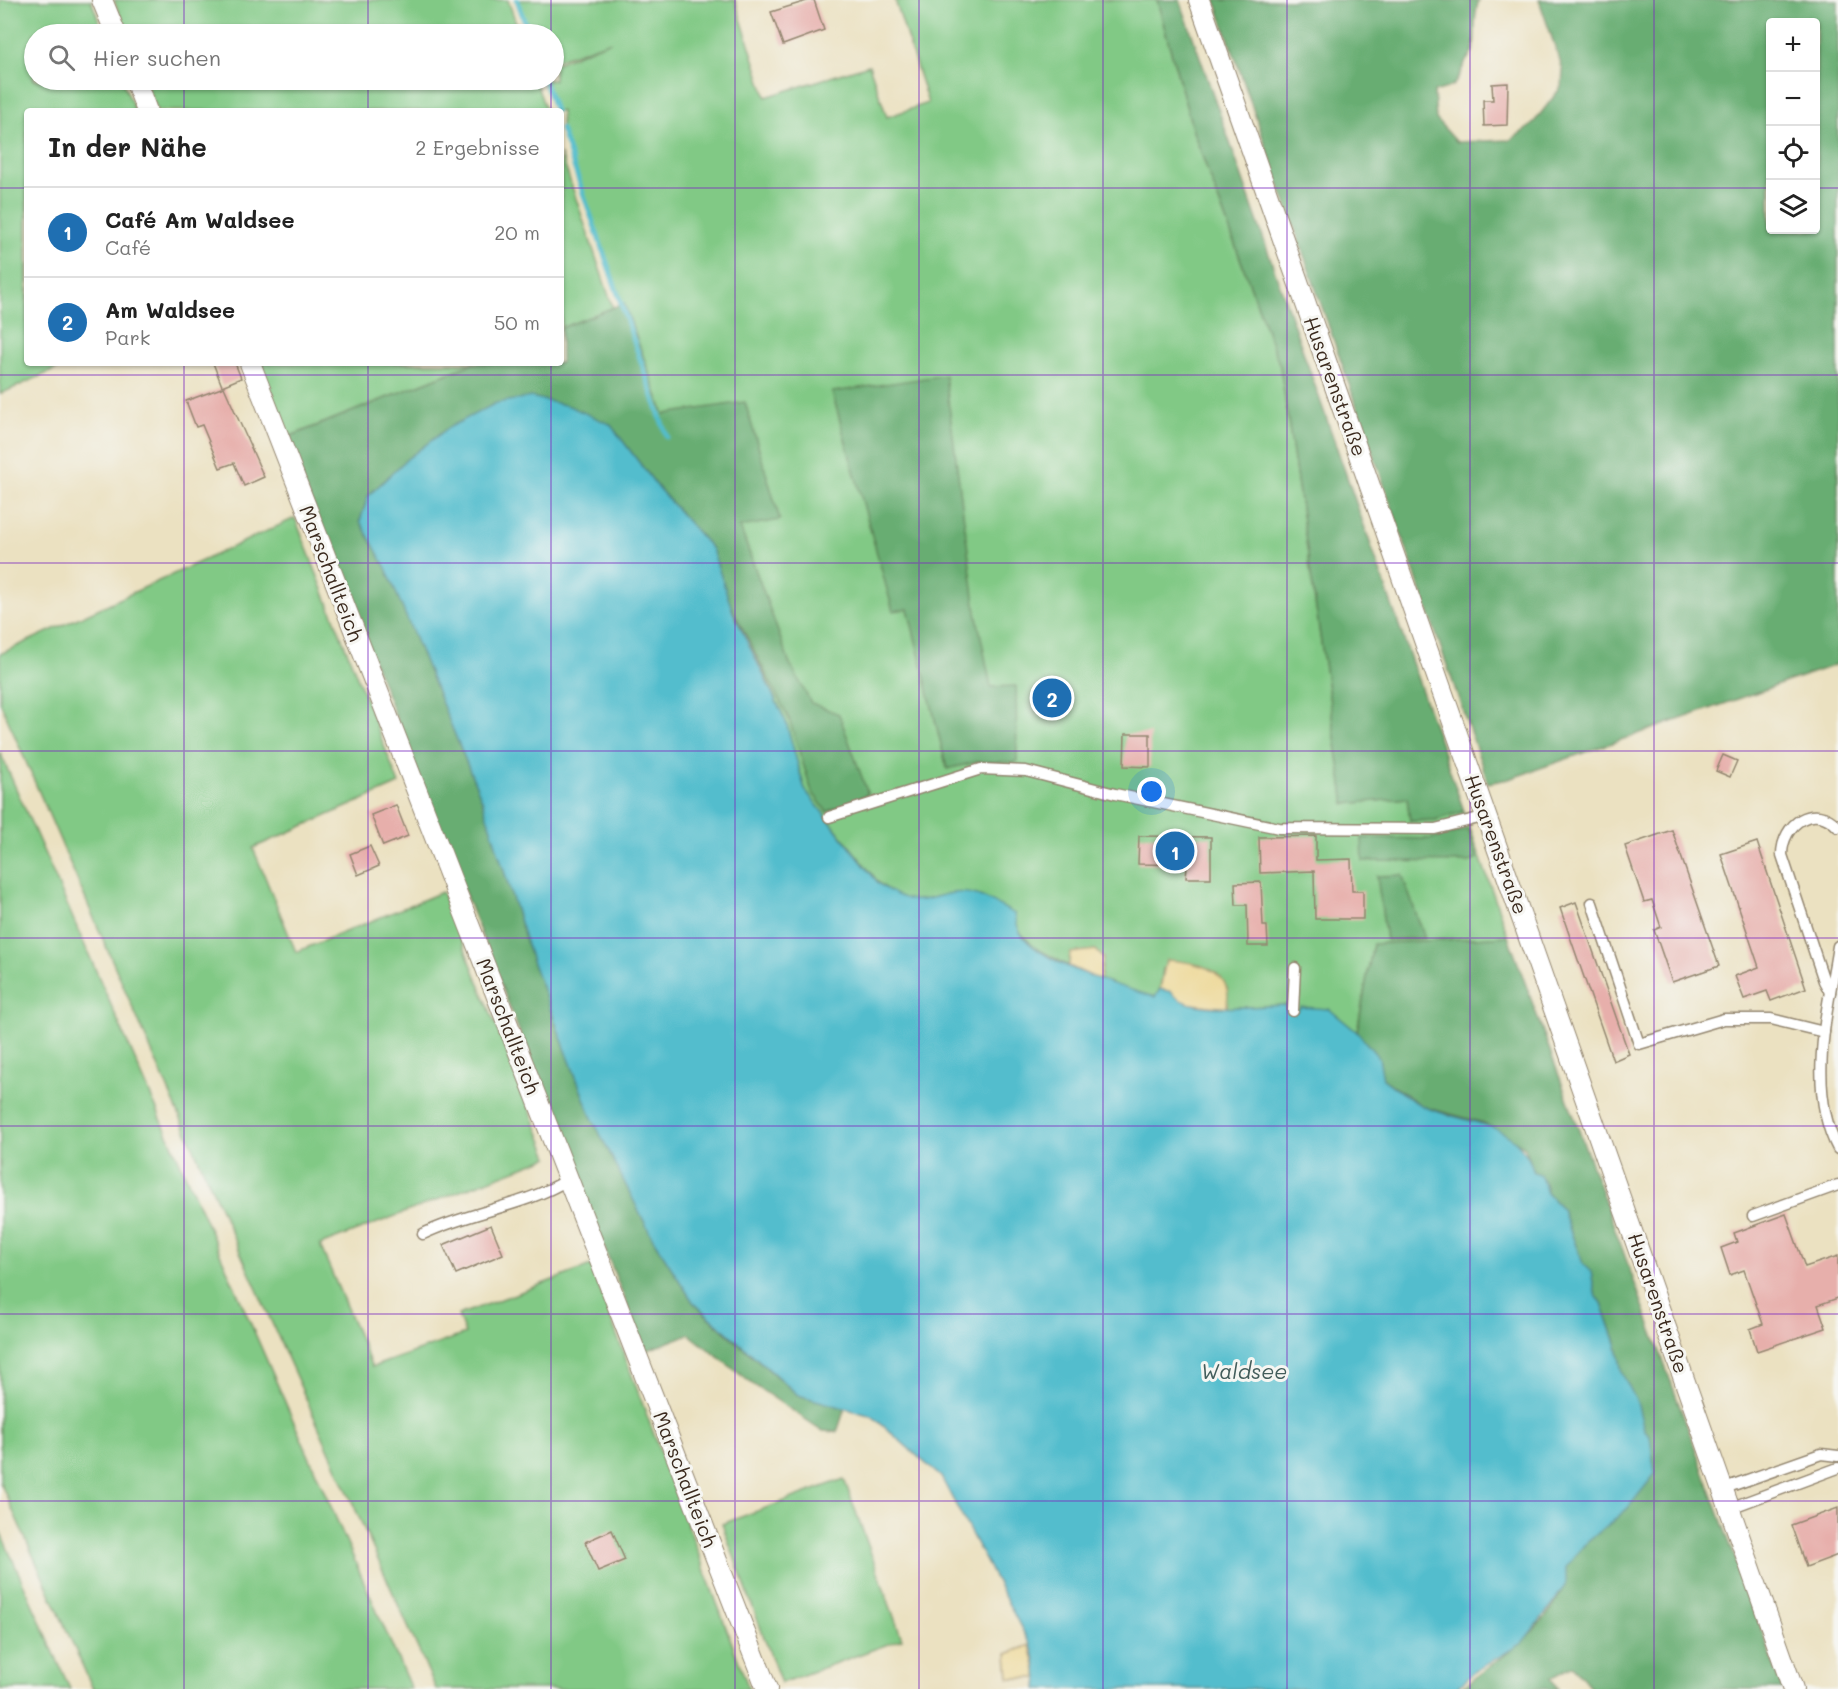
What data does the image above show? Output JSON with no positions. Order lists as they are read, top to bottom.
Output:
{
  "streets": {
    "street": ["Husarenstraße", "Marschallteich"]
  },
  "water": ["Waldsee"],
  "page": {
    "map_buttons": ["+", "−"],
    "search": "Hier suchen",
    "heading": ["In der Nähe", "2 Ergebnisse"],
    "list": [
      {
        "mark": "1",
        "name": "Café Am Waldsee",
        "note": "Café",
        "value": "20 m"
      },
      {
        "mark": "2",
        "name": "Am Waldsee",
        "note": "Park",
        "value": "50 m"
      }
    ],
    "pins": ["2", "1"]
  }
}
